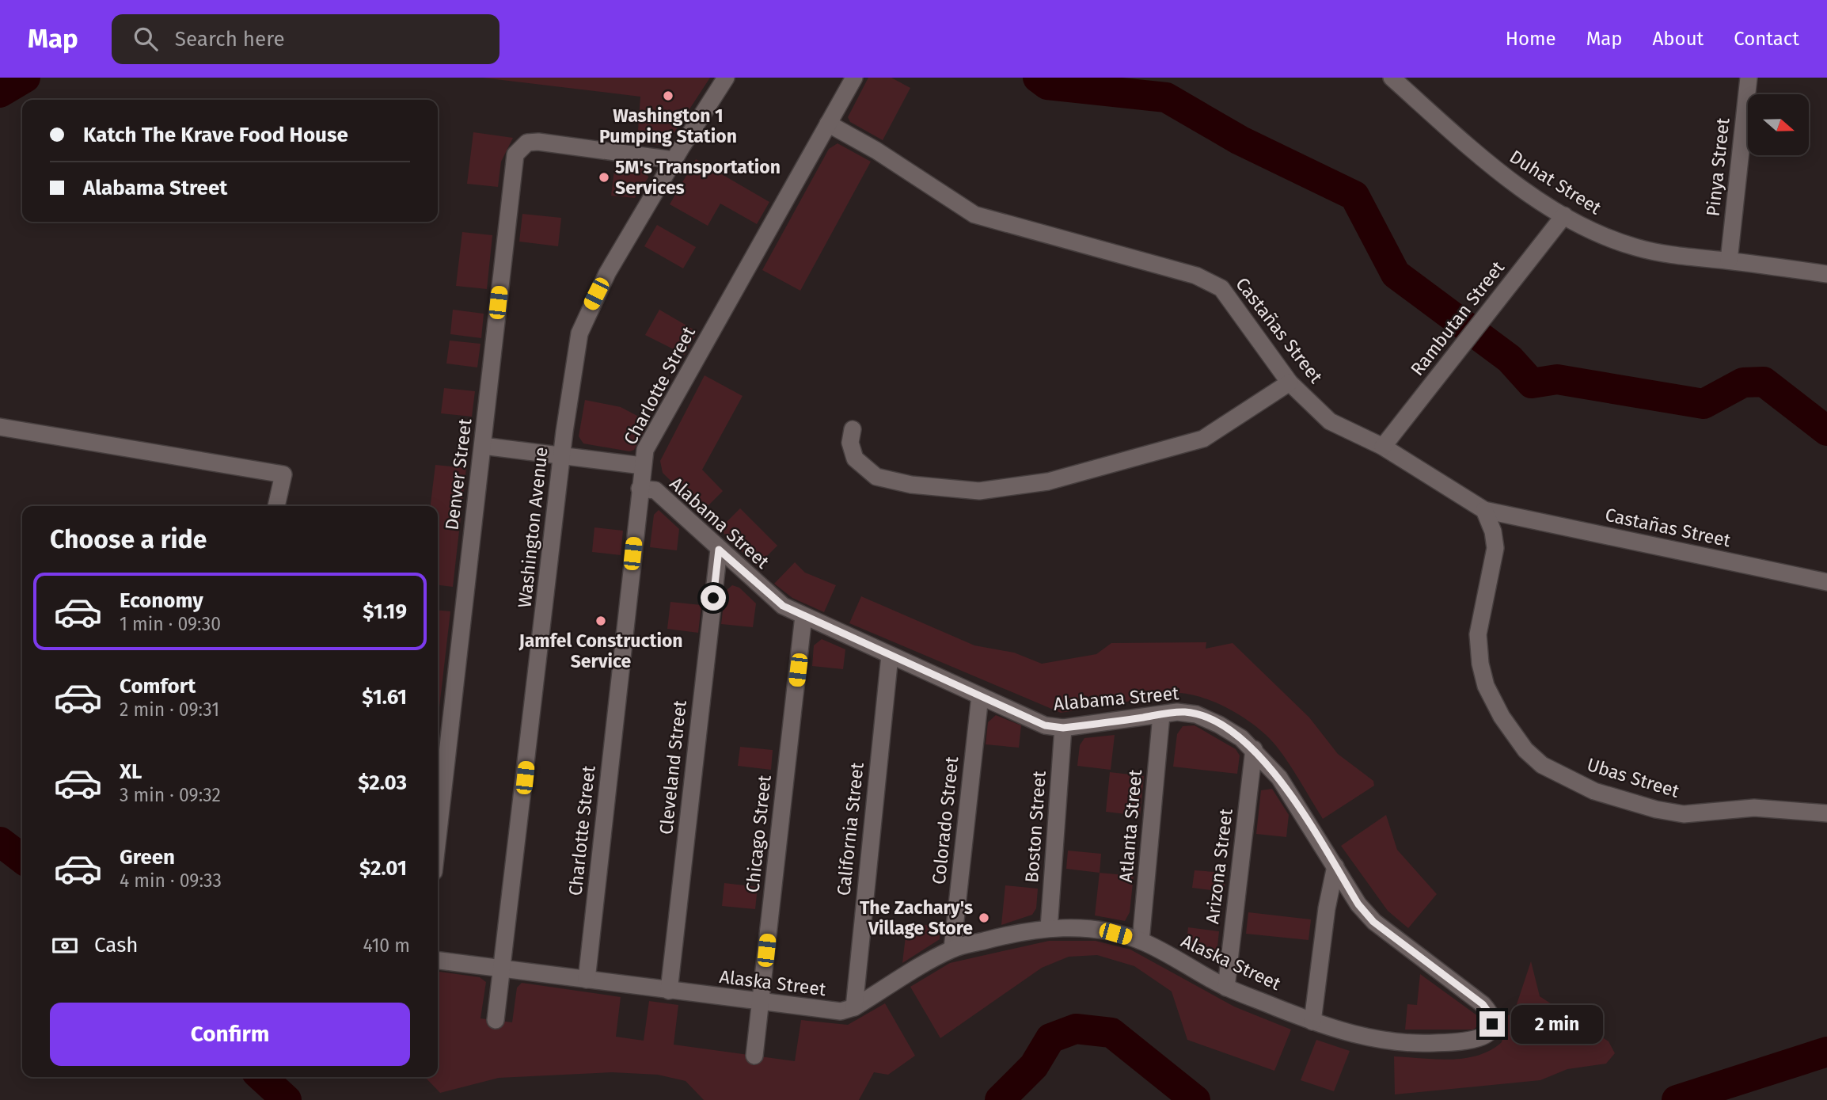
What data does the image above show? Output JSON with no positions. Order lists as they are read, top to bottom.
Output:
{
  "streets": {
    "street": [
      "Pinya Street",
      "Duhat Street",
      "Rambutan Street",
      "Castañas Street",
      "Charlotte Street",
      "Denver Street",
      "Alabama Street",
      "Washington Avenue",
      "Cleveland Street",
      "Ubas Street",
      "Colorado Street",
      "Atlanta Street",
      "Boston Street",
      "California Street",
      "Chicago Street",
      "Arizona Street",
      "Alaska Street"
    ]
  },
  "crossings": [
    ["Pinya Street", "Duhat Street"],
    ["Duhat Street", "Rambutan Street"],
    ["Rambutan Street", "Castañas Street"],
    ["Castañas Street", "Charlotte Street"],
    ["Castañas Street", "Ubas Street"],
    ["Charlotte Street", "Alabama Street"],
    ["Charlotte Street", "Alaska Street"],
    ["Denver Street", "Washington Avenue"],
    ["Alabama Street", "Cleveland Street"],
    ["Alabama Street", "Colorado Street"],
    ["Alabama Street", "Atlanta Street"],
    ["Alabama Street", "Boston Street"],
    ["Alabama Street", "California Street"],
    ["Alabama Street", "Chicago Street"],
    ["Alabama Street", "Arizona Street"],
    ["Alabama Street", "Alaska Street"],
    ["Washington Avenue", "Alaska Street"],
    ["Cleveland Street", "Alaska Street"],
    ["Colorado Street", "Alaska Street"],
    ["Atlanta Street", "Alaska Street"],
    ["Boston Street", "Alaska Street"],
    ["California Street", "Alaska Street"],
    ["Chicago Street", "Alaska Street"],
    ["Arizona Street", "Alaska Street"]
  ],
  "places": [
    "Washington 1 Pumping Station",
    "5M's Transportation Services",
    "Jamfel Construction Service",
    "The Zachary's Village Store"
  ],
  "north": "right",
  "page": {
    "header": "Map",
    "search": "Search here",
    "nav": [
      "Home",
      "Map",
      "About",
      "Contact"
    ],
    "banner": ["Katch The Krave Food House", "Alabama Street"],
    "heading": "Choose a ride",
    "list": [
      {
        "name": "Economy",
        "note": "1 min · 09:30",
        "value": "$1.19"
      },
      {
        "name": "Comfort",
        "note": "2 min · 09:31",
        "value": "$1.61"
      },
      {
        "name": "XL",
        "note": "3 min · 09:32",
        "value": "$2.03"
      },
      {
        "name": "Green",
        "note": "4 min · 09:33",
        "value": "$2.01"
      }
    ],
    "pay": ["Cash", "410 m"],
    "buttons": "Confirm",
    "bubble": "2 min"
  }
}
